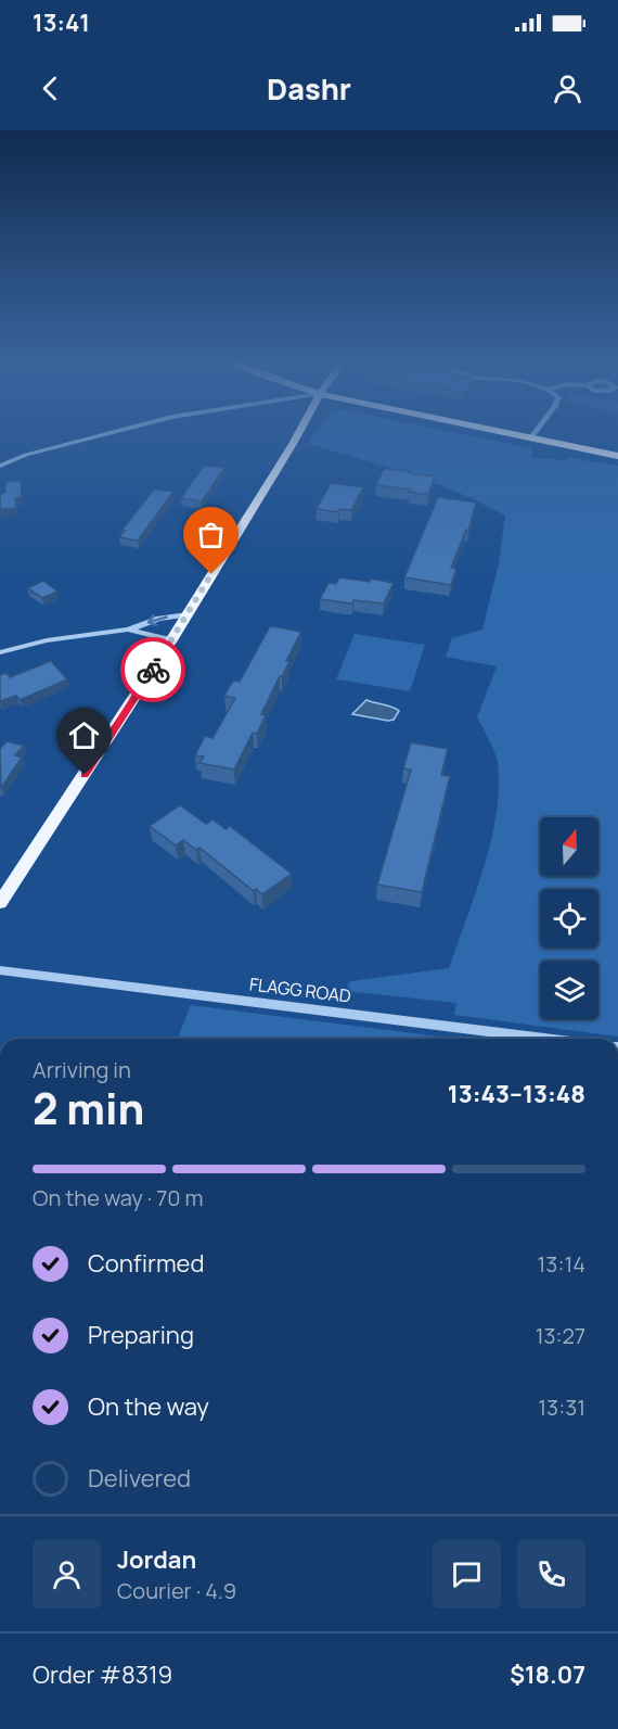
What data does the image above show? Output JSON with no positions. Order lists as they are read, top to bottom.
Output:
{
  "streets": {
    "street": ["FLAGG ROAD"]
  },
  "north": "top",
  "page": {
    "status": "13:41",
    "header": "Dashr",
    "heading": ["2 min", "Arriving in", "13:43–13:48"],
    "panel": [
      "Jordan",
      "Courier · 4.9",
      "Order #8319",
      "$18.07"
    ],
    "bar": "On the way · 70 m",
    "list": [
      ["Confirmed", "13:14"],
      ["Preparing", "13:27"],
      ["On the way", "13:31"],
      "Delivered"
    ]
  }
}
